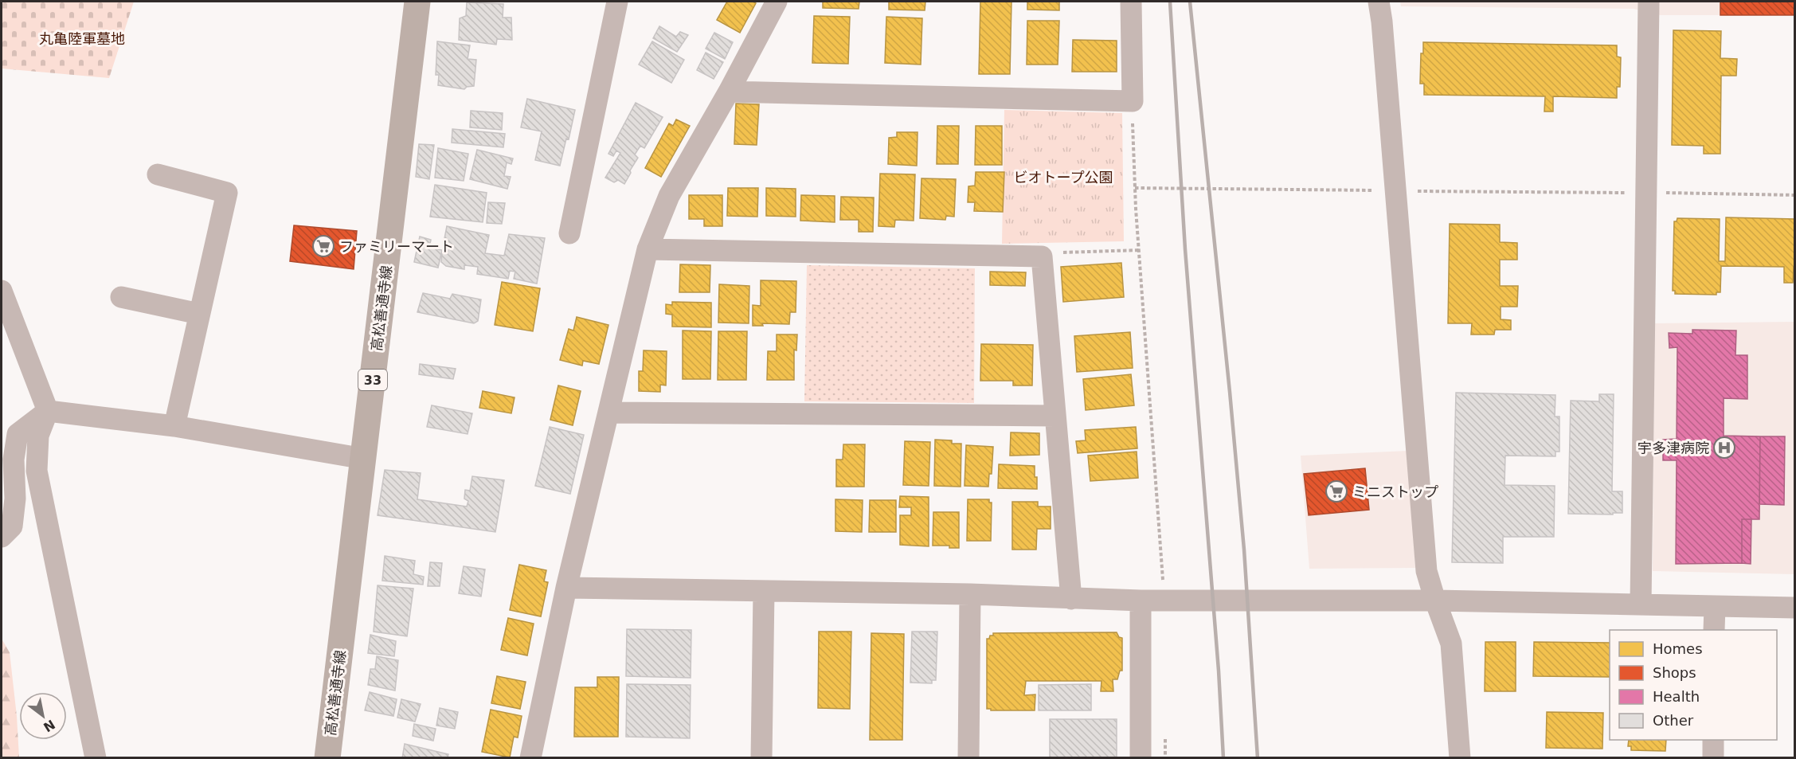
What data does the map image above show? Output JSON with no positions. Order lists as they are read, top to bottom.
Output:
{
  "streets": {
    "main road": ["高松善通寺線", "33"]
  },
  "parks": ["丸亀陸軍墓地", "ビオトープ公園"],
  "places": {
    "supermarket": ["ファミリーマート", "ミニストップ"],
    "hospital": ["宇多津病院"]
  },
  "legend": [
    "Homes",
    "Shops",
    "Health",
    "Other"
  ],
  "north": "bottom right"
}
